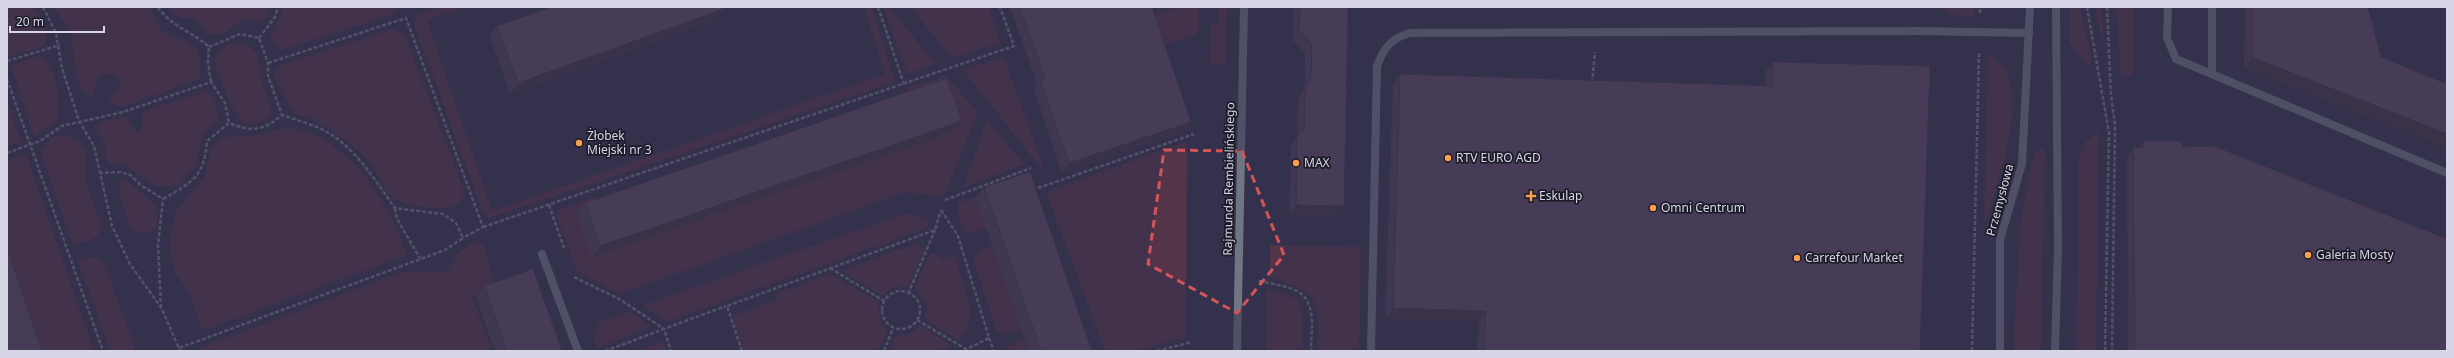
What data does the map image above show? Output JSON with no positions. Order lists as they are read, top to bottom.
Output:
{
  "streets": {
    "street": ["Rajmunda Rembielińskiego", "Przemysłowa"]
  },
  "places": {
    "other": [
      "Żłobek Miejski nr 3",
      "RTV EURO AGD",
      "MAX",
      "Omni Centrum",
      "Galeria Mosty",
      "Carrefour Market"
    ],
    "health": ["Eskulap"]
  },
  "scale_bar": "20 m"
}
